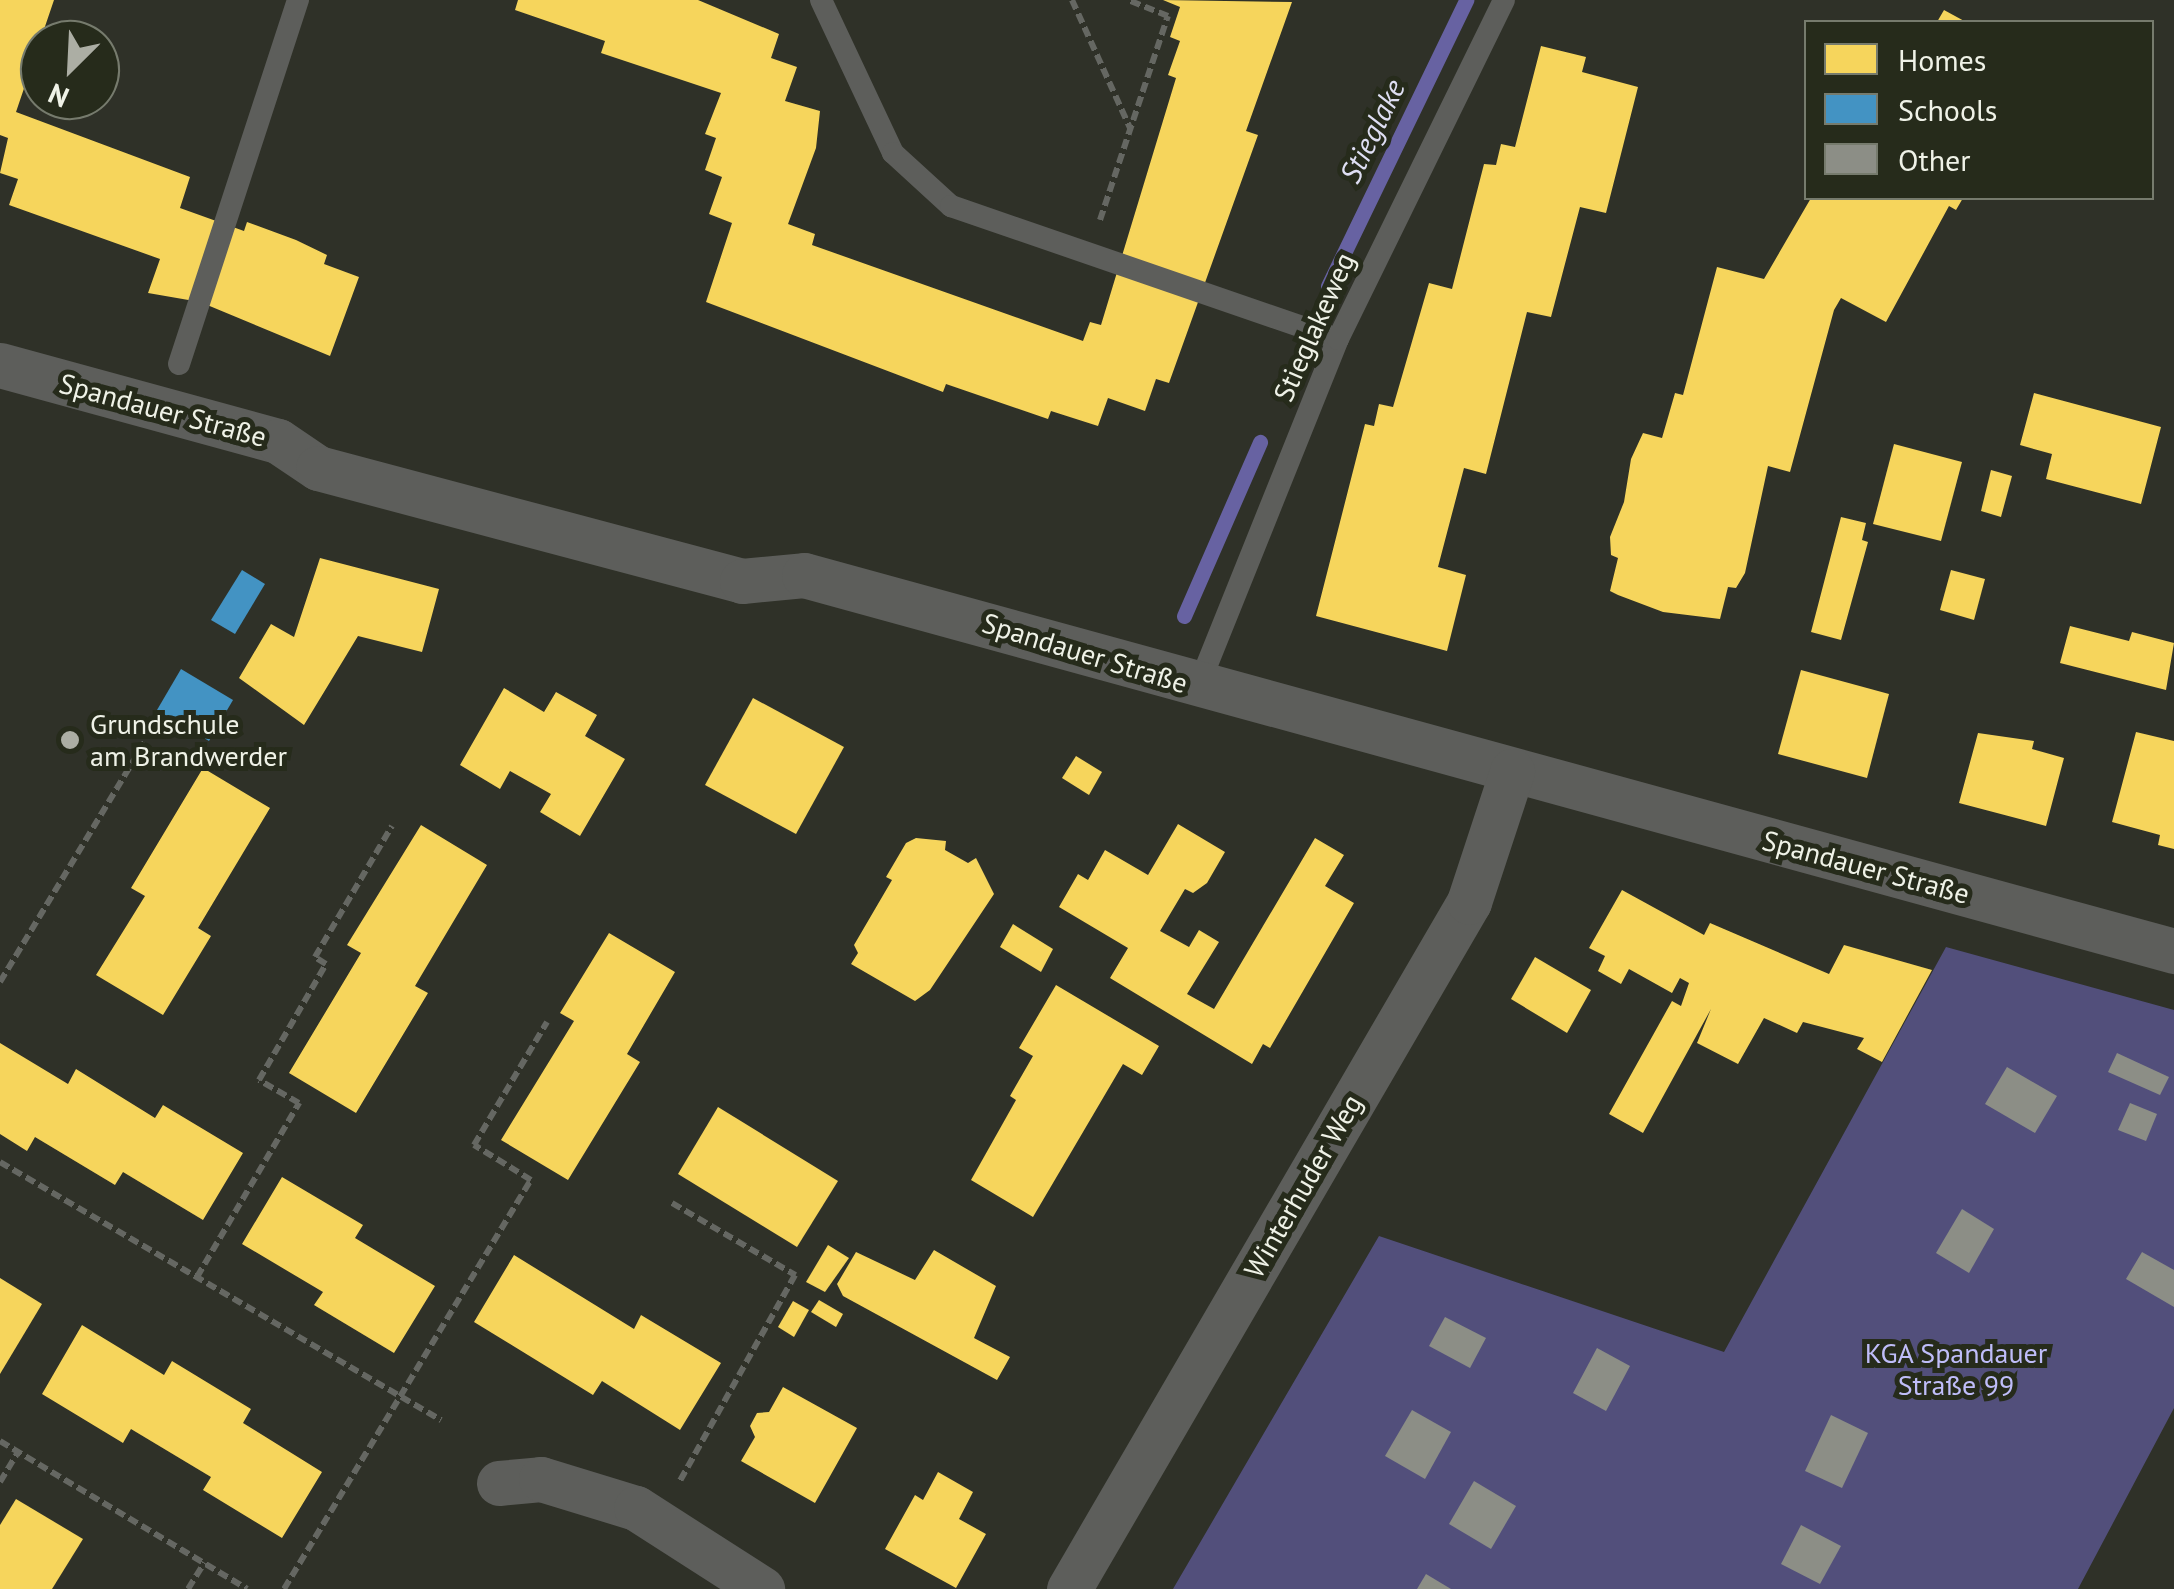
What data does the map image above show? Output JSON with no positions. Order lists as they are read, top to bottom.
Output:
{
  "streets": {
    "street": ["Spandauer Straße", "Winterhuder Weg"],
    "lane": ["Stieglakeweg"]
  },
  "crossings": [
    ["Stieglakeweg", "Spandauer Straße"],
    ["Spandauer Straße", "Winterhuder Weg"]
  ],
  "water": ["Stieglake"],
  "parks": ["KGA Spandauer Straße 99"],
  "places": ["Grundschule am Brandwerder"],
  "legend": ["Homes", "Schools", "Other"],
  "north": "bottom left"
}
